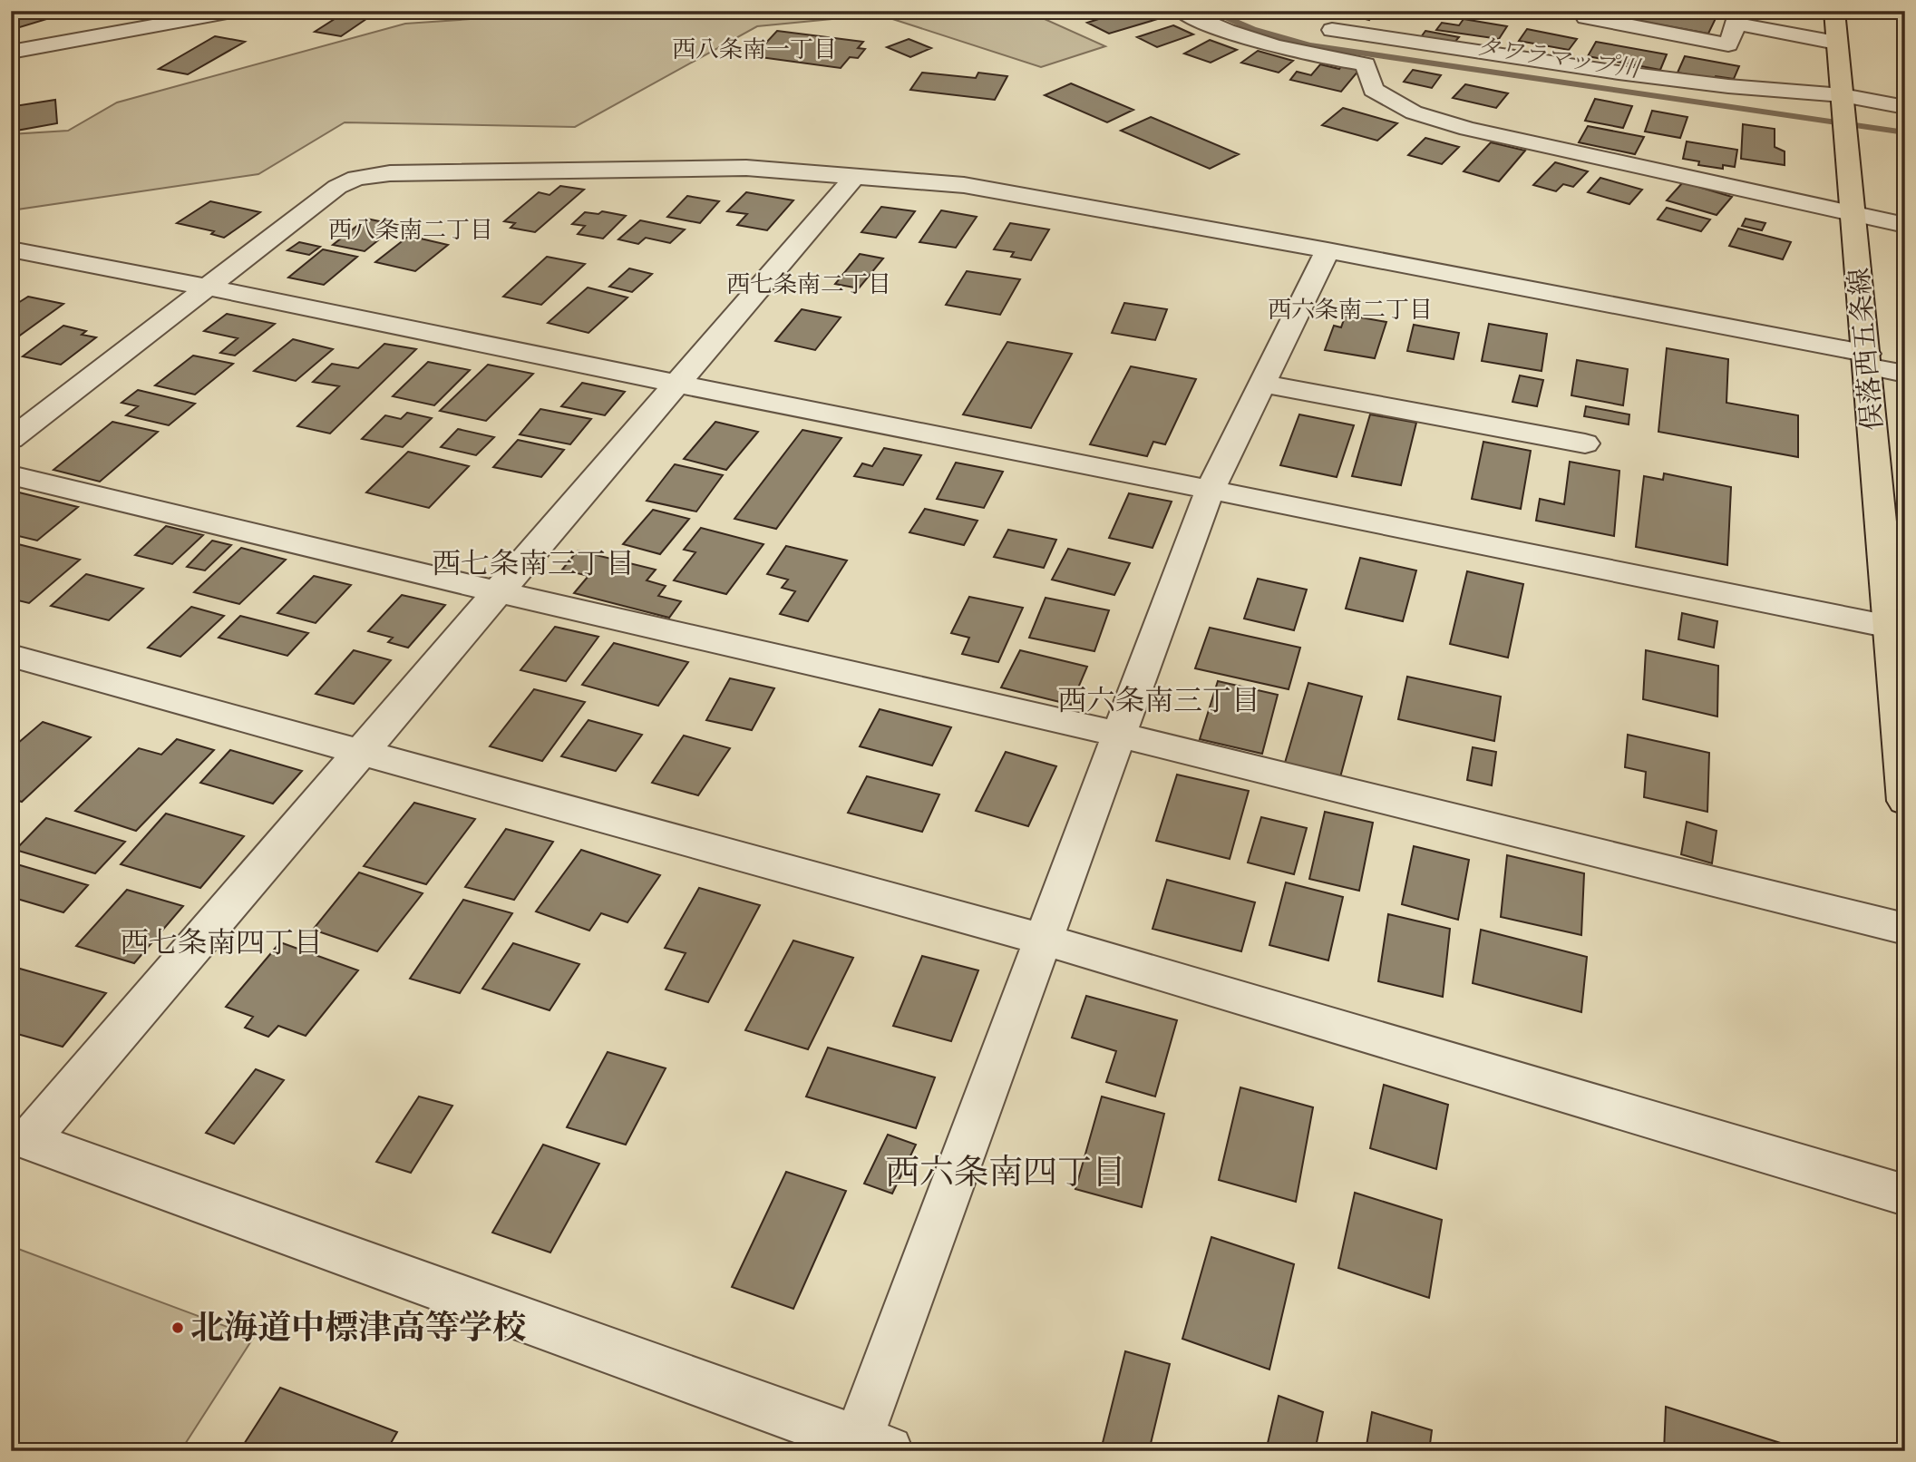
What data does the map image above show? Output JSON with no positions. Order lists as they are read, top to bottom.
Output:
{
  "streets": {
    "main road": ["俣落西五条線"]
  },
  "districts": [
    "西八条南一丁目",
    "西八条南二丁目",
    "西七条南二丁目",
    "西六条南二丁目",
    "西七条南三丁目",
    "西六条南三丁目",
    "西七条南四丁目",
    "西六条南四丁目"
  ],
  "water": ["タワラマップ川"],
  "places": ["北海道中標津高等学校"]
}
